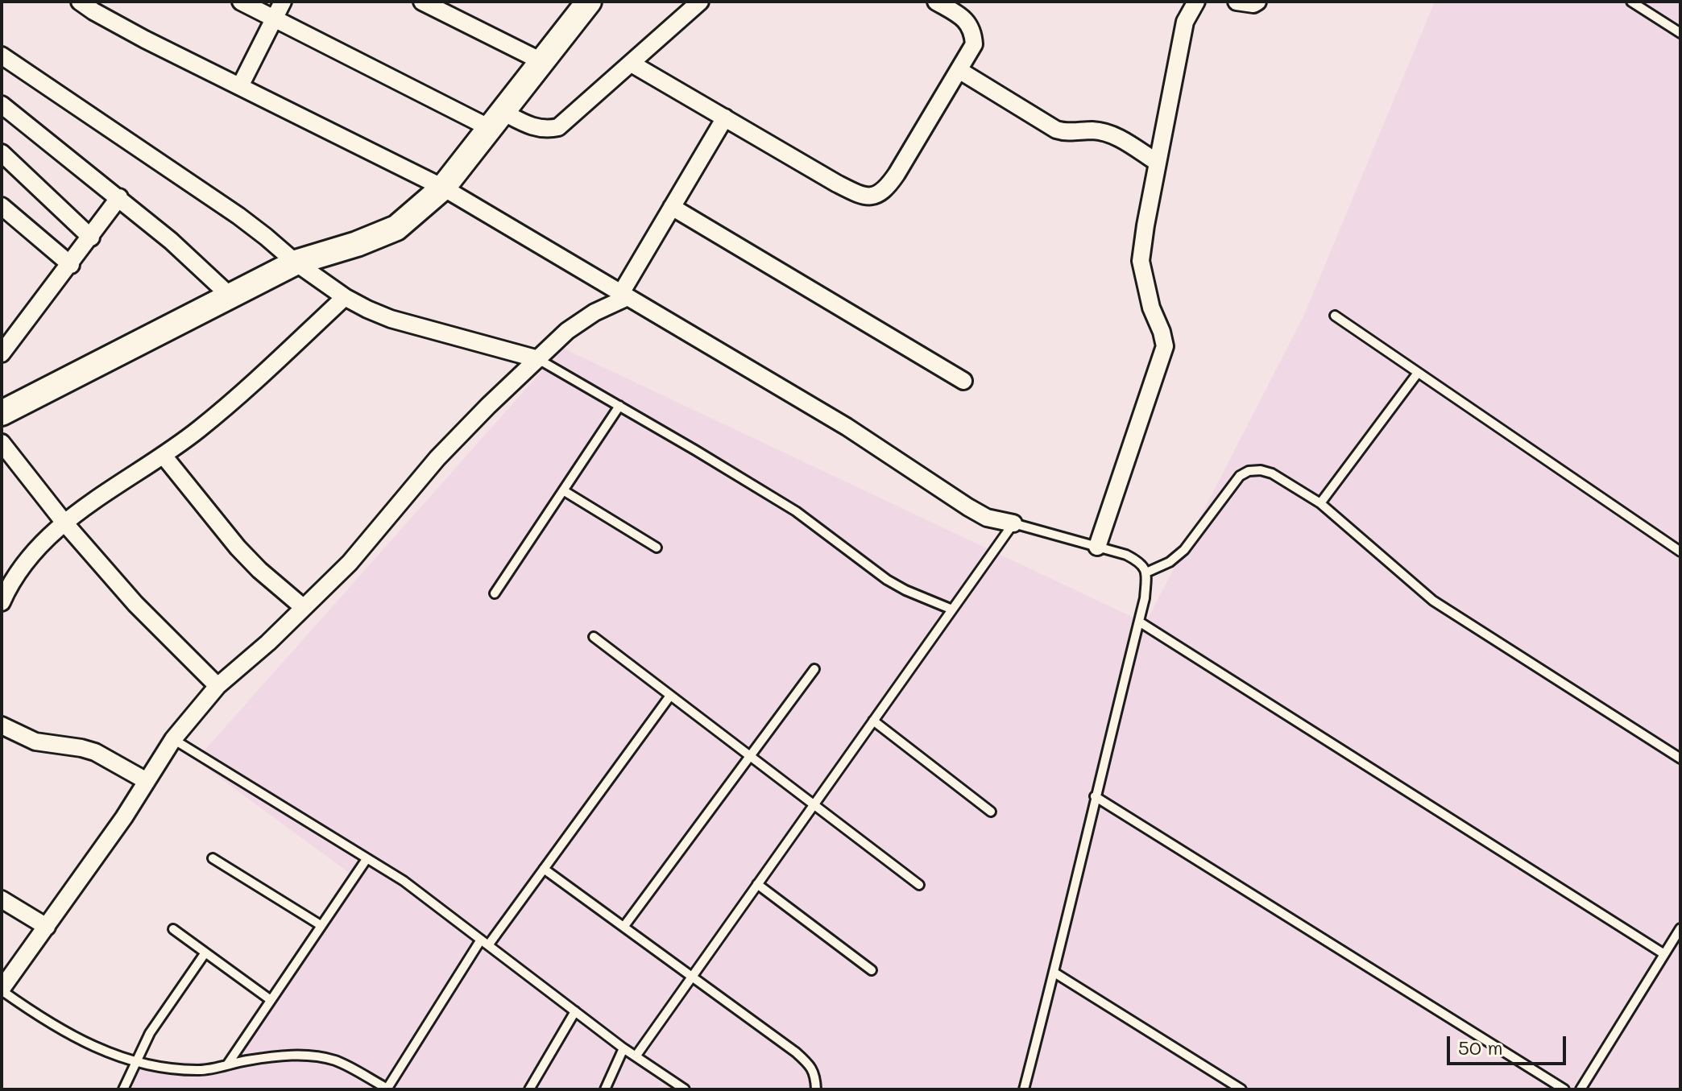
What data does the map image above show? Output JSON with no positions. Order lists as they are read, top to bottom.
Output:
{
  "scale_bar": "50 m"
}
